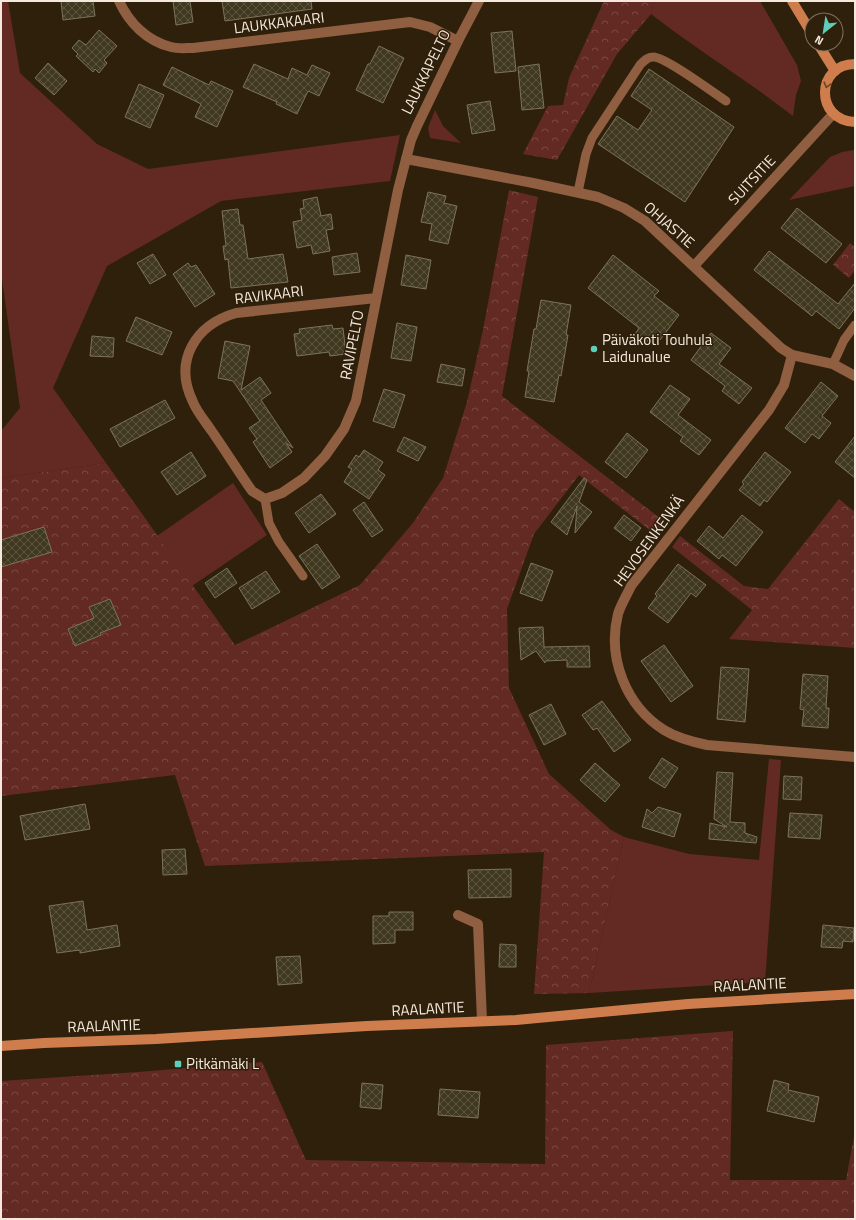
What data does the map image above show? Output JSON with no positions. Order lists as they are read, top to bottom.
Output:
{
  "streets": {
    "street": [
      "LAUKKAKAARI",
      "LAUKKAPELTO",
      "SUITSITIE",
      "OHJASTIE",
      "RAVIKAARI",
      "RAVIPELTO",
      "HEVOSENKENKÄ",
      "RAALANTIE"
    ]
  },
  "crossings": [
    ["LAUKKAKAARI", "LAUKKAPELTO"],
    ["LAUKKAPELTO", "OHJASTIE"],
    ["LAUKKAPELTO", "RAVIPELTO"],
    ["SUITSITIE", "OHJASTIE"],
    ["OHJASTIE", "RAVIPELTO"],
    ["OHJASTIE", "HEVOSENKENKÄ"],
    ["RAVIKAARI", "RAVIPELTO"]
  ],
  "places": {
    "other": ["Päiväkoti Touhula Laidunalue"],
    "transit": ["Pitkämäki L"]
  },
  "north": "bottom left"
}
